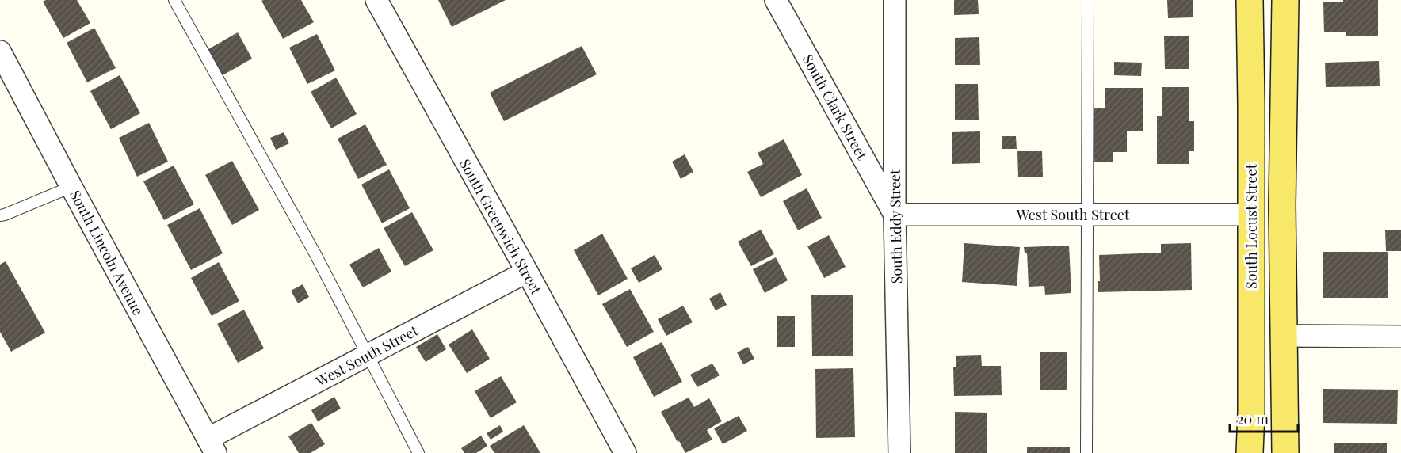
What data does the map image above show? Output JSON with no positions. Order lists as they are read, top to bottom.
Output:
{
  "streets": {
    "main road": ["South Locust Street"],
    "street": [
      "South Clark Street",
      "West South Street",
      "South Greenwich Street",
      "South Eddy Street",
      "South Lincoln Avenue"
    ]
  },
  "crossings": [
    ["South Clark Street", "West South Street"],
    ["South Clark Street", "South Eddy Street"],
    ["West South Street", "South Greenwich Street"],
    ["West South Street", "South Eddy Street"],
    ["West South Street", "South Locust Street"],
    ["West South Street", "South Lincoln Avenue"]
  ],
  "scale_bar": "20 m"
}
